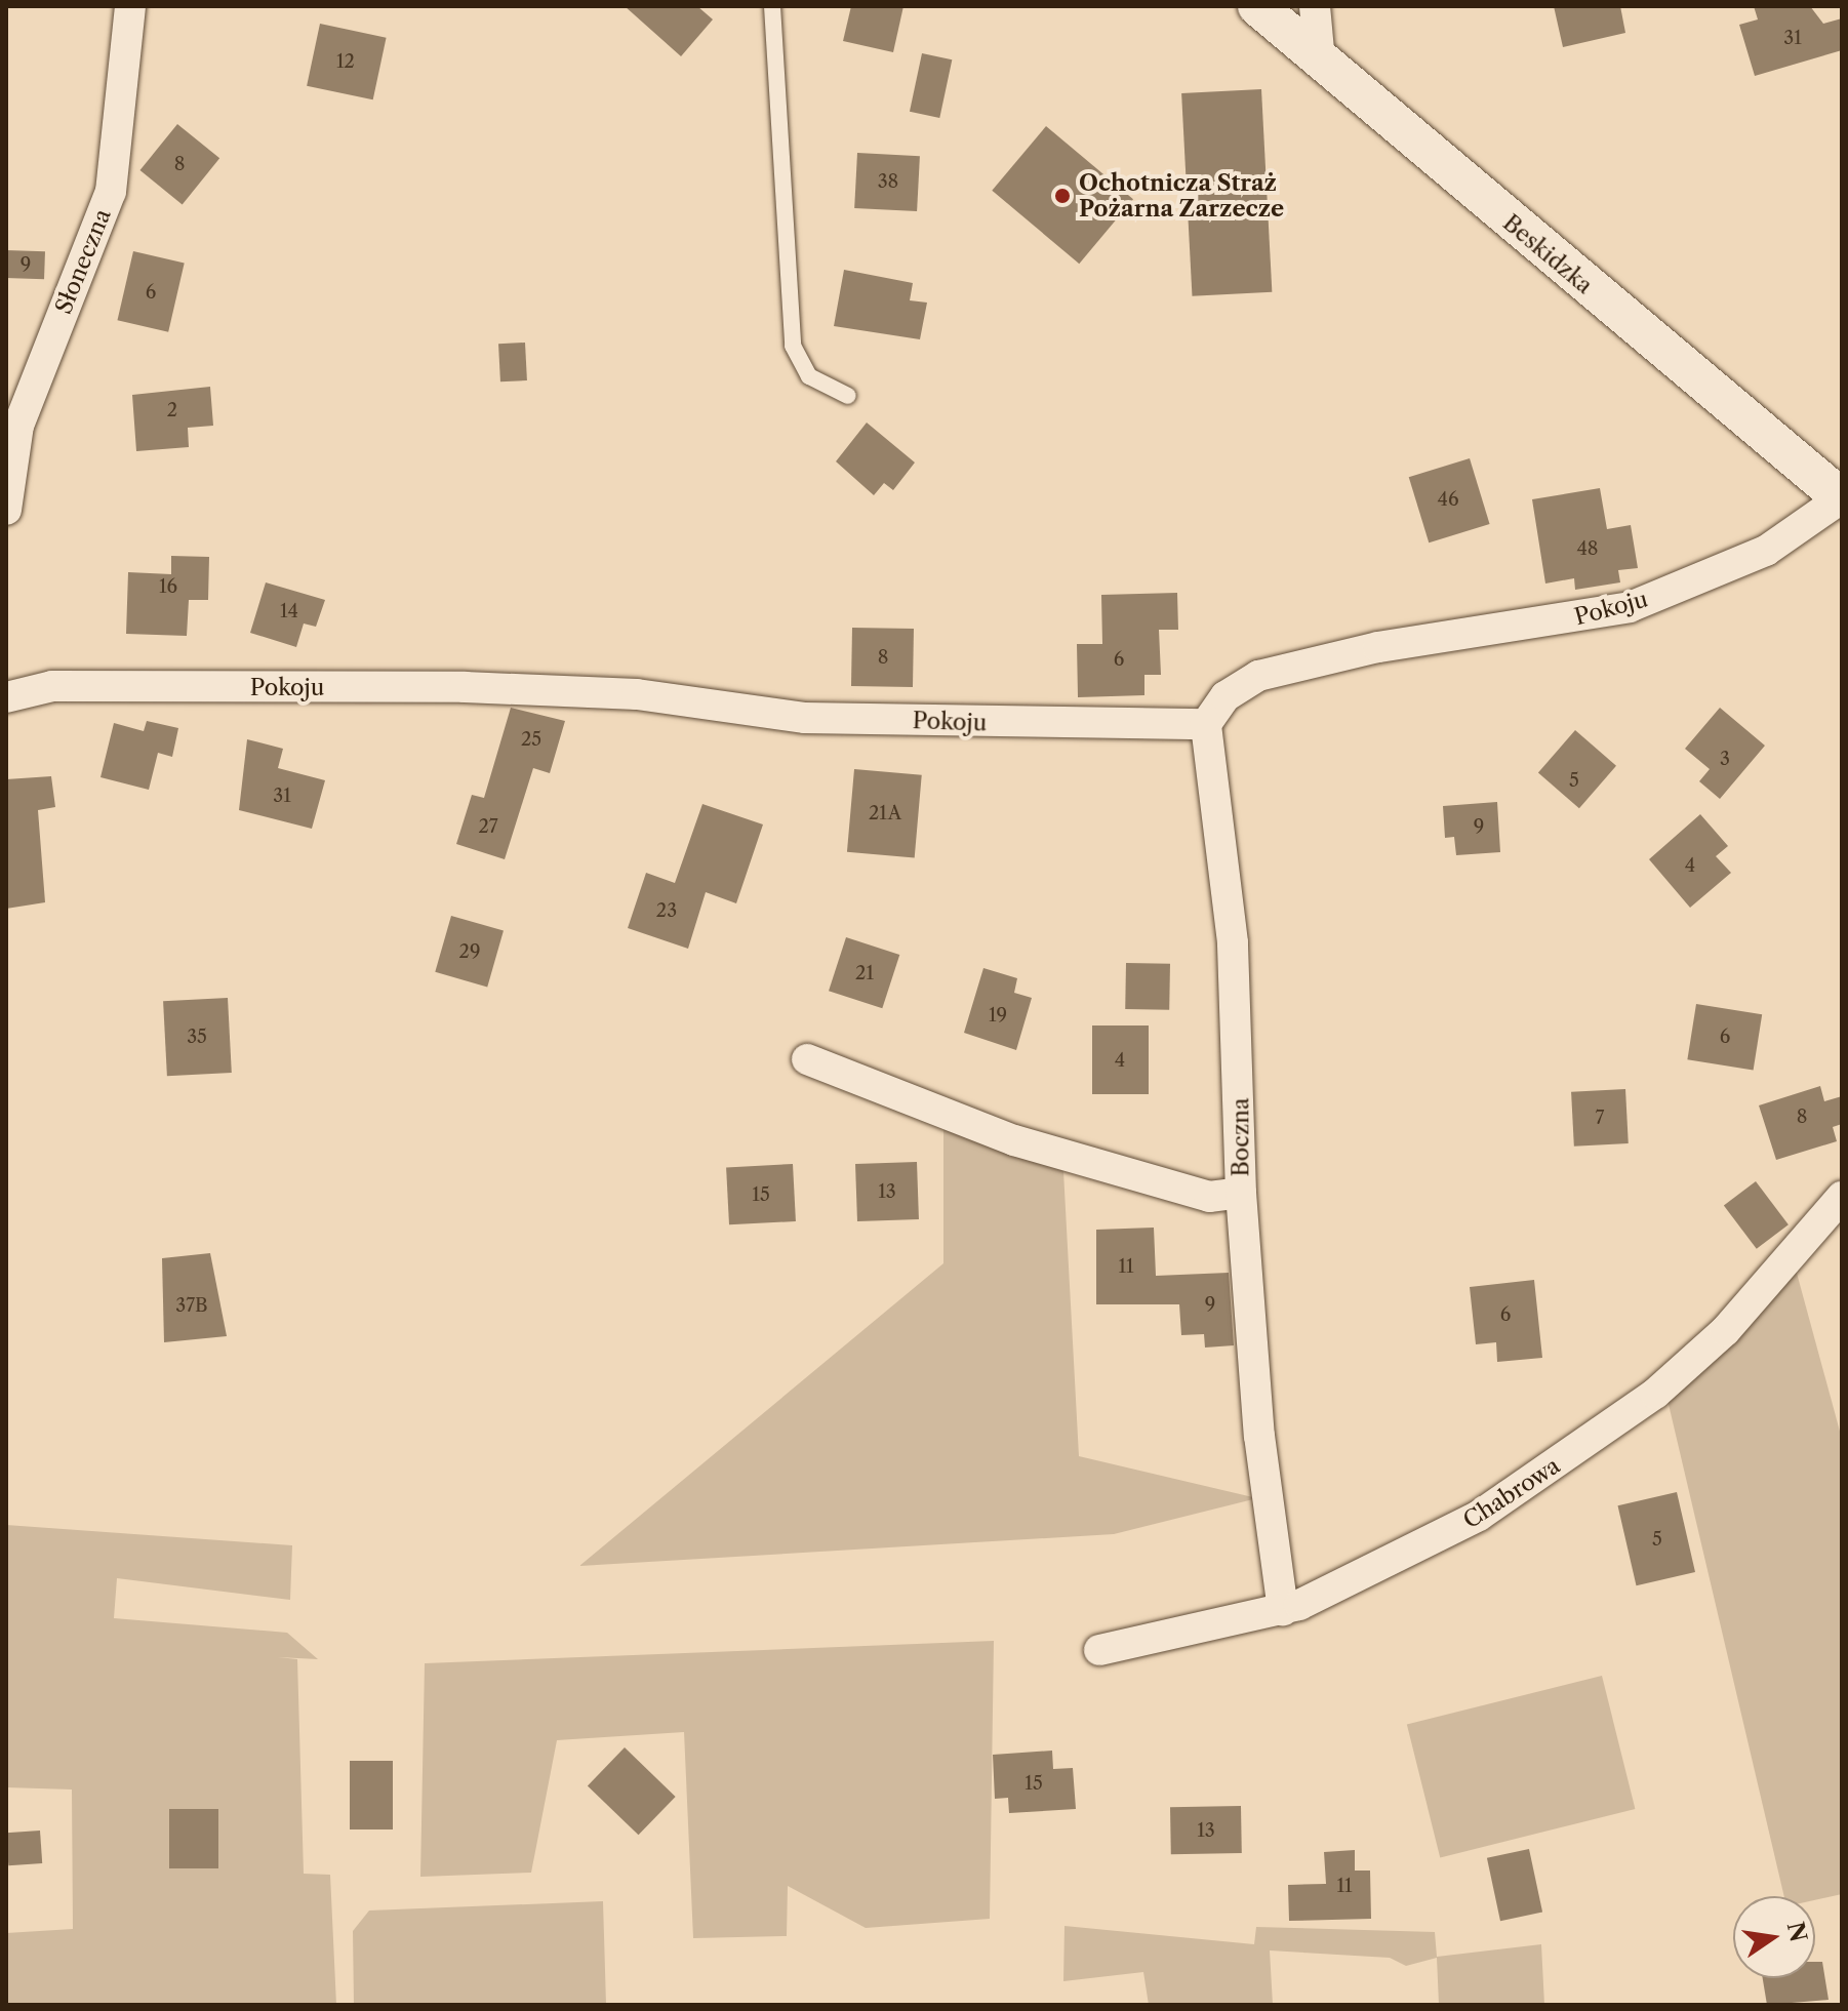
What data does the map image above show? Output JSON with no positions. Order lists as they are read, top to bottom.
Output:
{
  "streets": {
    "street": [
      "Beskidzka",
      "Słoneczna",
      "Pokoju",
      "Boczna",
      "Chabrowa"
    ]
  },
  "crossings": [
    ["Beskidzka", "Pokoju"],
    ["Pokoju", "Boczna"]
  ],
  "places": ["Ochotnicza Straż Pożarna Zarzecze"],
  "house_numbers": [
    "31",
    "12",
    "8",
    "38",
    "9",
    "6",
    "2",
    "46",
    "48",
    "16",
    "14",
    "8",
    "6",
    "25",
    "3",
    "5",
    "31",
    "21A",
    "27",
    "9",
    "4",
    "23",
    "29",
    "21",
    "19",
    "35",
    "6",
    "4",
    "8",
    "7",
    "13",
    "15",
    "11",
    "9",
    "37B",
    "6",
    "5",
    "15",
    "13",
    "11"
  ],
  "north": "right"
}
